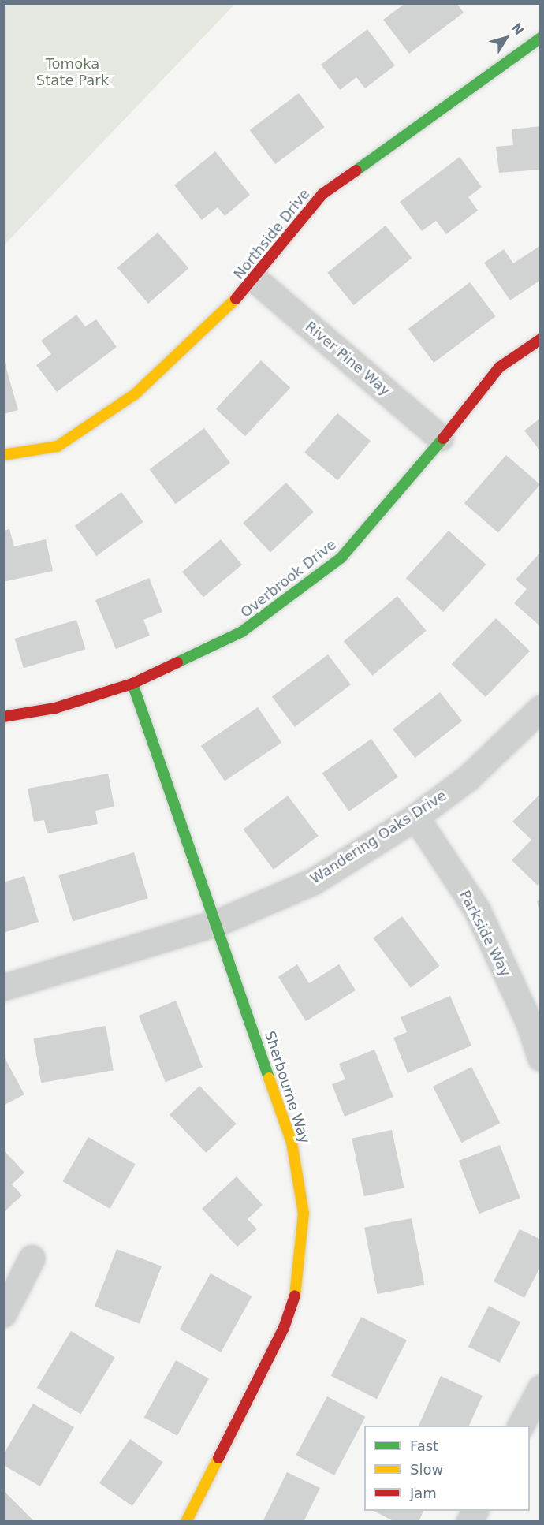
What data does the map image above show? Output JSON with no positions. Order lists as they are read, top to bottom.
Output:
{
  "streets": {
    "street": [
      "Northside Drive",
      "River Pine Way",
      "Overbrook Drive",
      "Wandering Oaks Drive",
      "Parkside Way",
      "Sherbourne Way"
    ]
  },
  "crossings": [
    ["Northside Drive", "River Pine Way"],
    ["River Pine Way", "Overbrook Drive"],
    ["Overbrook Drive", "Sherbourne Way"],
    ["Wandering Oaks Drive", "Parkside Way"],
    ["Wandering Oaks Drive", "Sherbourne Way"]
  ],
  "parks": ["Tomoka State Park"],
  "legend": ["Fast", "Slow", "Jam"],
  "north": "top right"
}
